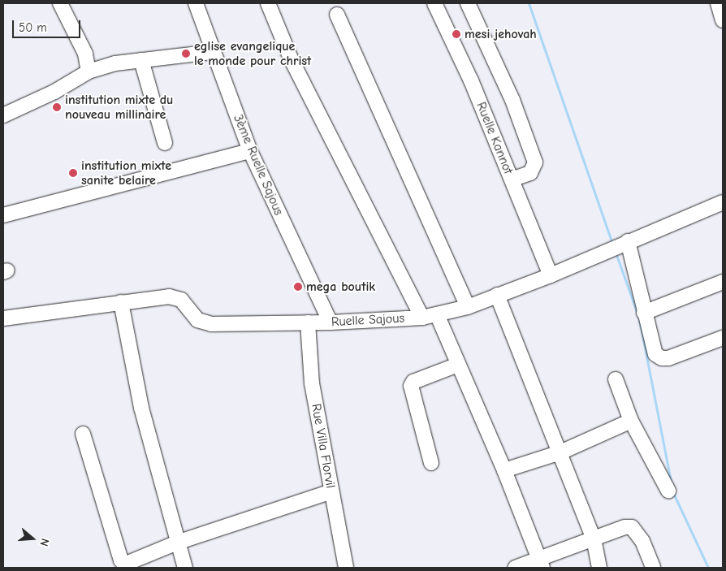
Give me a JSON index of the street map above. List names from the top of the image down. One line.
{"streets":{"street":["Ruelle Kannot","3ème Ruelle Sajous","Ruelle Sajous","Rue Villa Florvil"]},"crossings":[["Ruelle Kannot","Ruelle Sajous"],["3ème Ruelle Sajous","Ruelle Sajous"],["Ruelle Sajous","Rue Villa Florvil"]],"places":["mesi jehovah","eglise evangelique le monde pour christ","institution mixte du nouveau millinaire","institution mixte sanite belaire","mega boutik"],"scale_bar":"50 m","north":"right"}
